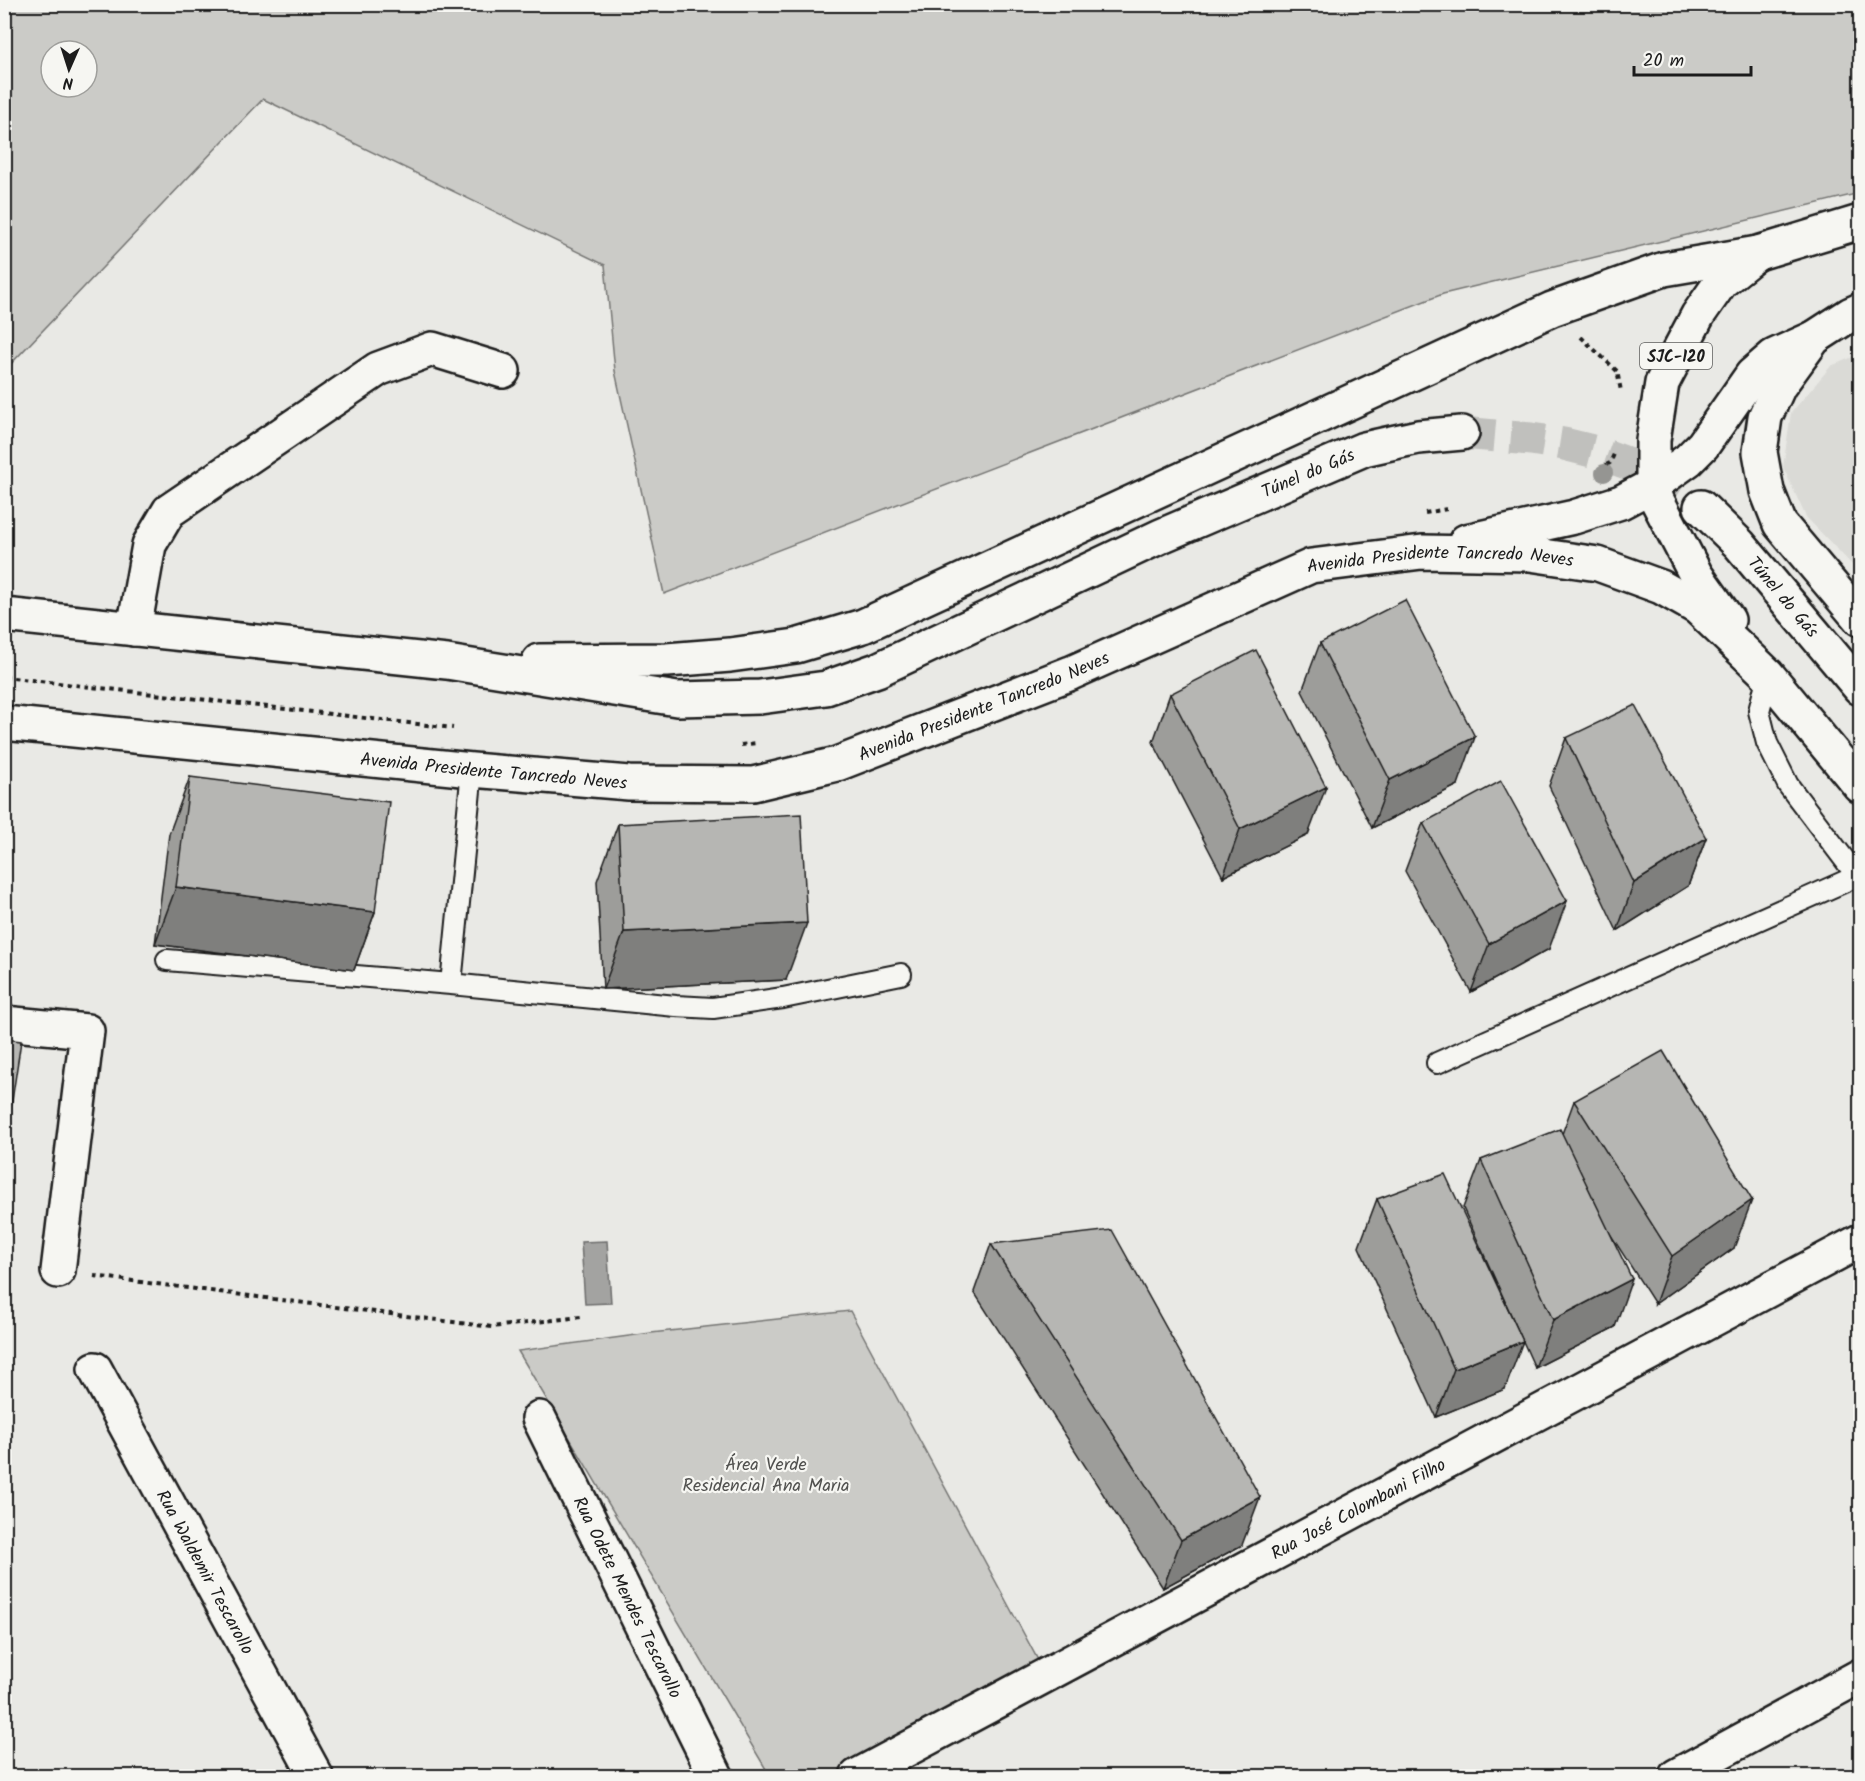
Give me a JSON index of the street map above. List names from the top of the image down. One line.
{"streets":{"main road":["SJC-120","Túnel do Gás","Avenida Presidente Tancredo Neves","Rua José Colombani Filho","Rua Waldemir Tescarollo","Rua Odete Mendes Tescarollo"]},"parks":["Área Verde Residencial Ana Maria"],"scale_bar":"20 m","north":"bottom"}
